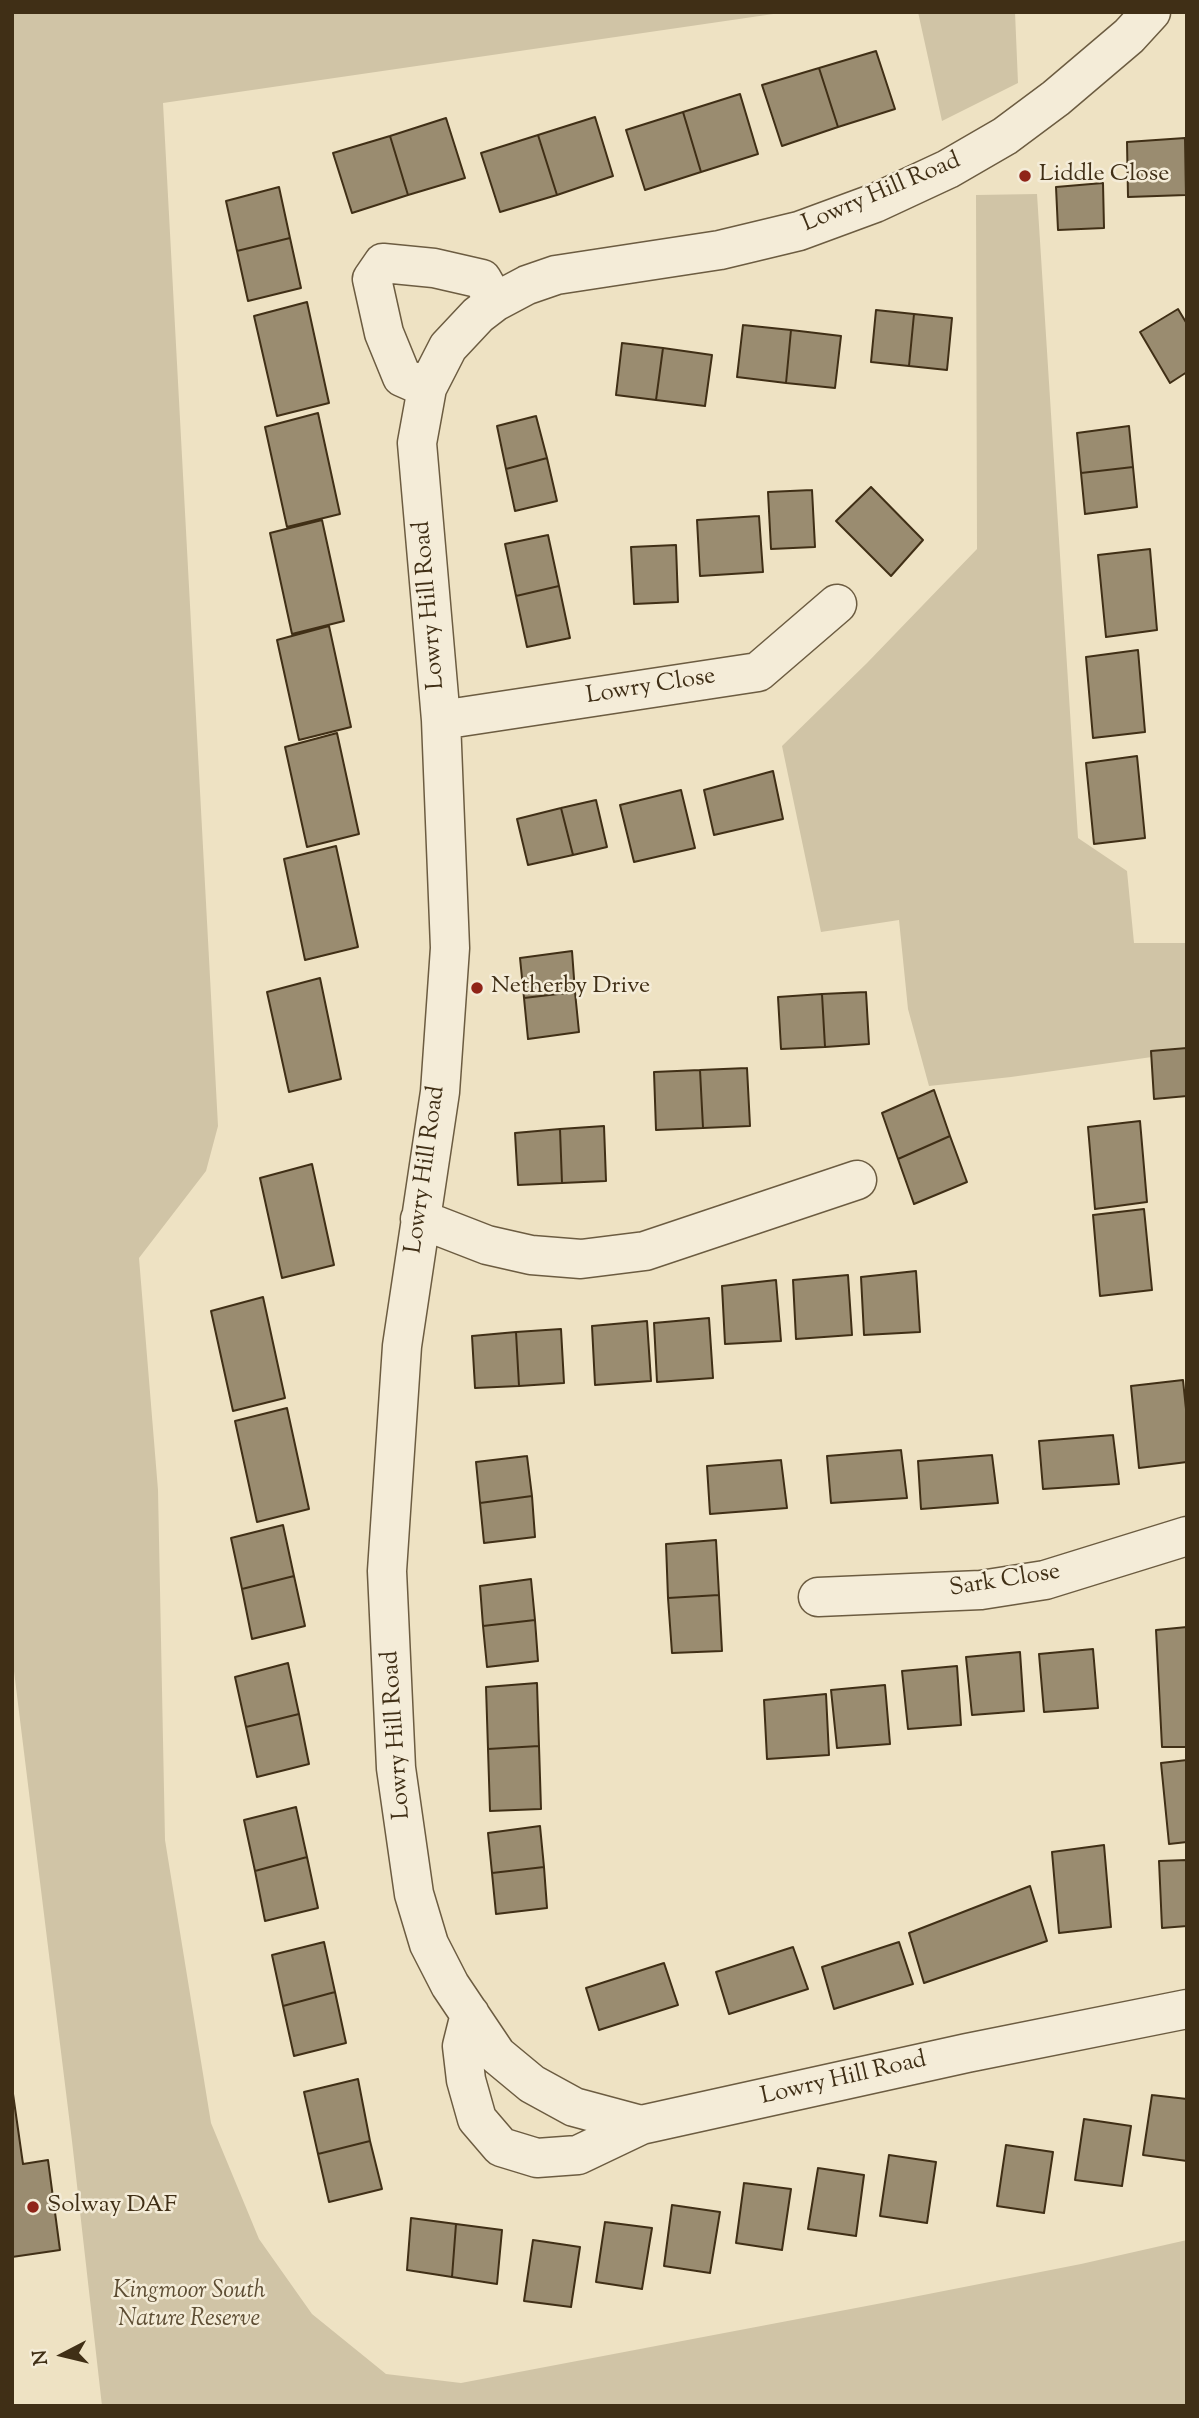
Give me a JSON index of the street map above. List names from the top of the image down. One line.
{"streets":{"street":["Lowry Hill Road","Lowry Close","Sark Close"]},"crossings":[["Lowry Hill Road","Lowry Close"]],"parks":["Kingmoor South Nature Reserve"],"places":["Liddle Close","Netherby Drive","Solway DAF"],"north":"left"}
